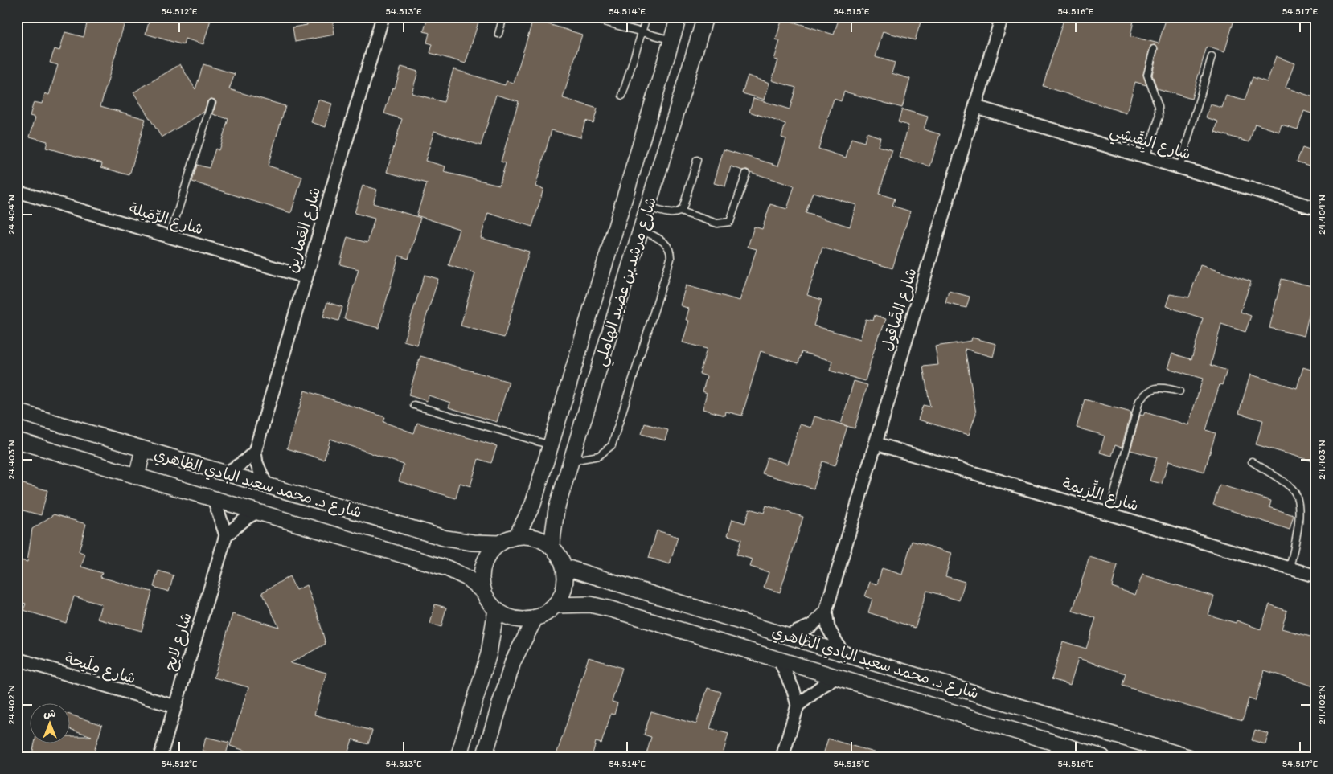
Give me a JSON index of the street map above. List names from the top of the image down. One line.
{"streets":{"street":["شارع البِقَيشِي","شارع الرِّمَيلة","شارع العَمارين","شارع مرشد بن عضيد الهاملي","شارع الصَّاقول","شارع د. محمد سعيد البادي الظاهري","شارع اللِّزِيمة","شارع لايح","شارع مِلَيحة"]},"crossings":[["شارع البِقَيشِي","شارع الصَّاقول"],["شارع الرِّمَيلة","شارع العَمارين"],["شارع مرشد بن عضيد الهاملي","شارع د. محمد سعيد البادي الظاهري"],["شارع الصَّاقول","شارع د. محمد سعيد البادي الظاهري"],["شارع الصَّاقول","شارع اللِّزِيمة"],["شارع لايح","شارع مِلَيحة"]],"north":"top","coordinates":["54.512°E","54.513°E","54.514°E","54.515°E","54.516°E","54.517°E","24.404°N","24.403°N","24.402°N"]}
